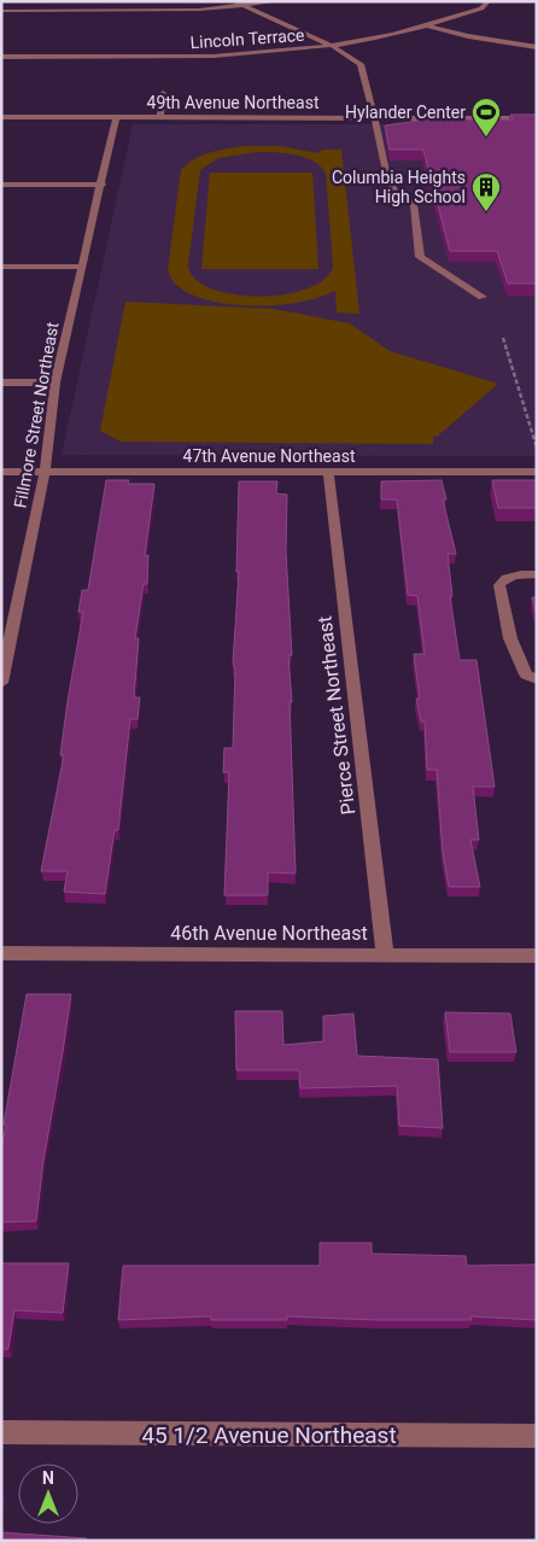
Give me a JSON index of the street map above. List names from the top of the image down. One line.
{"streets":{"street":["Lincoln Terrace","49th Avenue Northeast","Fillmore Street Northeast","47th Avenue Northeast","Pierce Street Northeast","46th Avenue Northeast","45 1/2 Avenue Northeast"]},"crossings":[["49th Avenue Northeast","Fillmore Street Northeast"],["Fillmore Street Northeast","47th Avenue Northeast"],["47th Avenue Northeast","Pierce Street Northeast"],["Pierce Street Northeast","46th Avenue Northeast"]],"places":{"sports":["Hylander Center"],"building":["Columbia Heights High School"]},"north":"top"}
